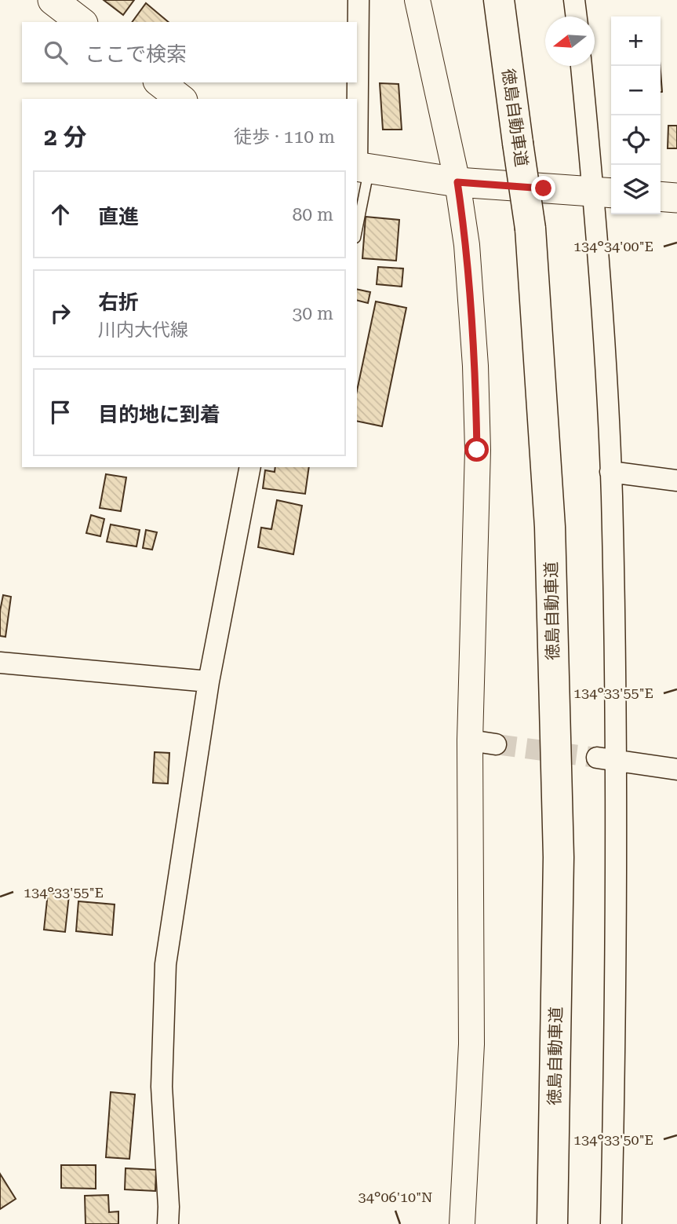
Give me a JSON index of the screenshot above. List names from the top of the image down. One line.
{"streets":{"highway":["徳島自動車道"]},"north":"left","page":{"map_buttons":["+","−"],"search":"ここで検索","heading":["2 分","徒歩 · 110 m"],"list":[["直進","80 m"],["右折","川内大代線","30 m"],"目的地に到着"]},"coordinates":["134°34'00\"E","134°33'55\"E","134°33'50\"E","34°06'10\"N"]}
